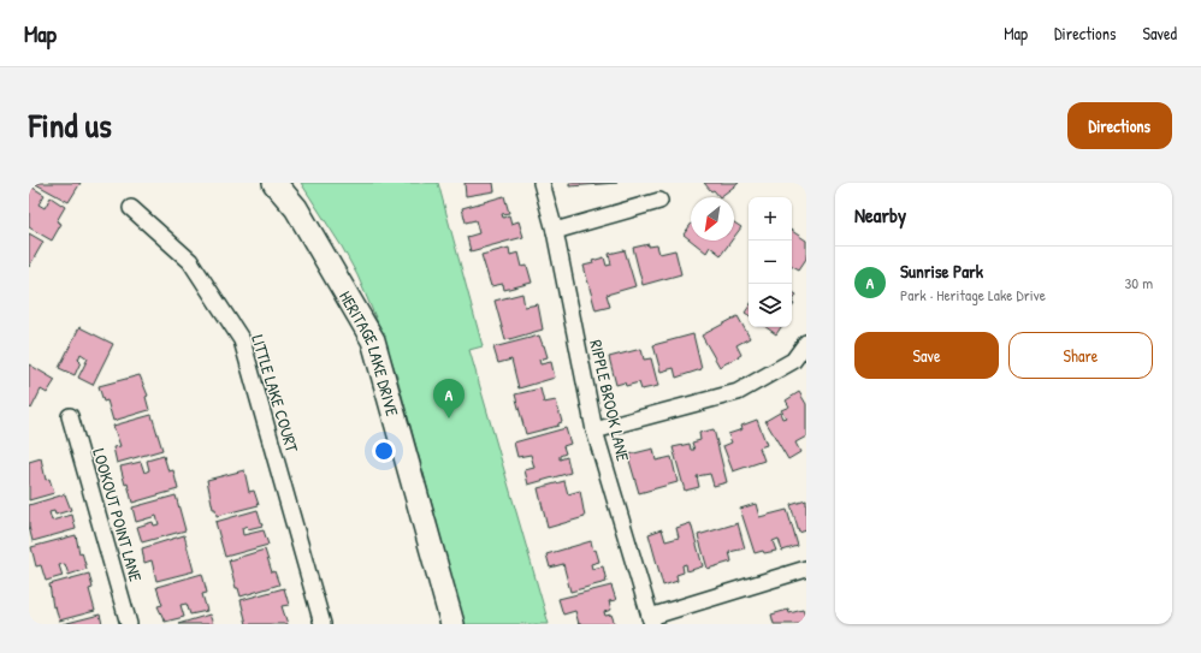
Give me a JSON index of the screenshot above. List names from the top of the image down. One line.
{"streets":{"street":["HERITAGE LAKE DRIVE","LITTLE LAKE COURT","RIPPLE BROOK LANE","LOOKOUT POINT LANE"]},"north":"bottom left","page":{"header":"Map","nav":["Map","Directions","Saved"],"title":"Find us","buttons":["Directions",["Save","Share"]],"heading":"Nearby","map_buttons":["+","−"],"list":[{"mark":"A","name":"Sunrise Park","note":"Park · Heritage Lake Drive","value":"30 m"}],"pins":"A"}}
